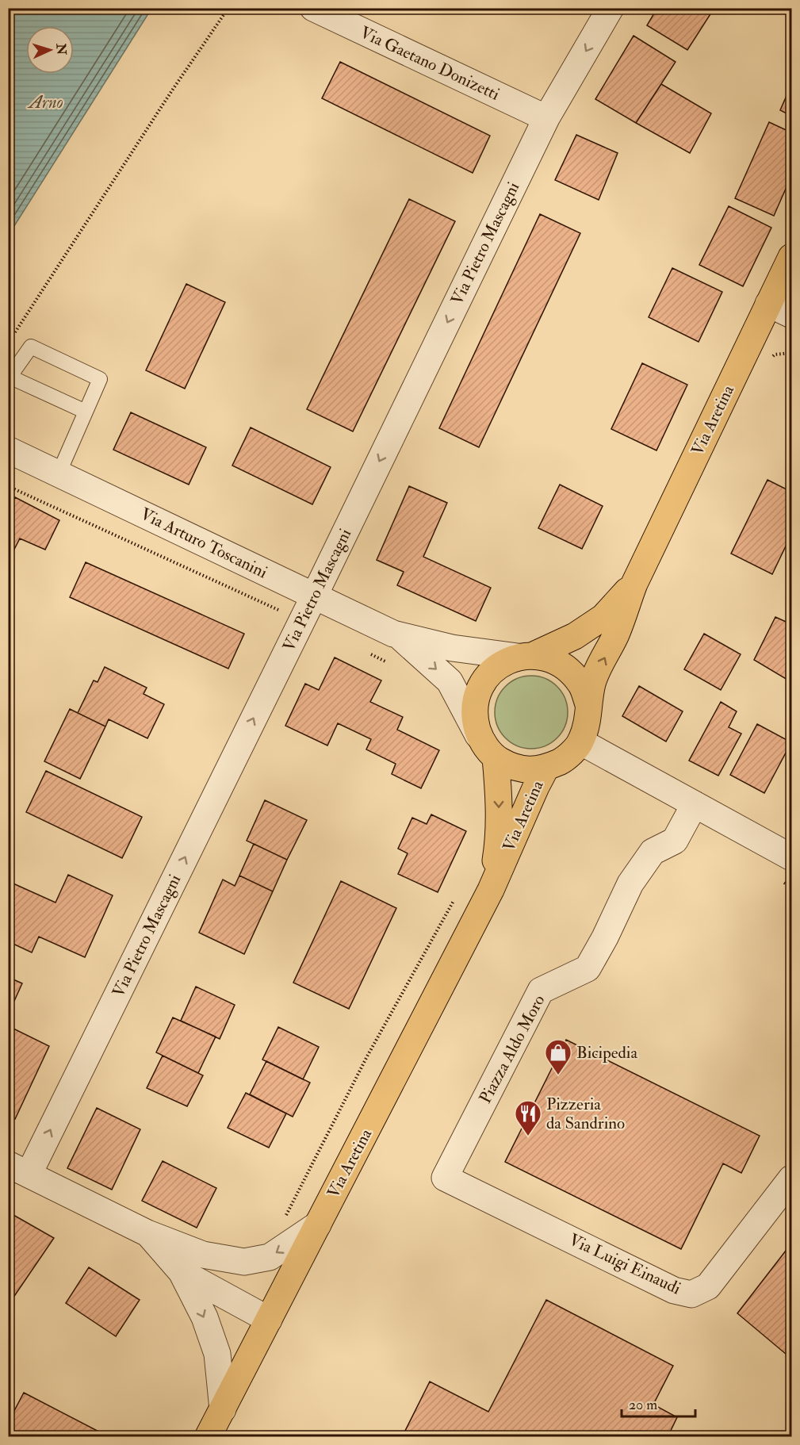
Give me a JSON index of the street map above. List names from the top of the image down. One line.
{"streets":{"main road":["Via Aretina"],"street":["Via Gaetano Donizetti","Via Pietro Mascagni","Via Arturo Toscanini","Piazza Aldo Moro","Via Luigi Einaudi"]},"crossings":[["Via Gaetano Donizetti","Via Pietro Mascagni"],["Via Pietro Mascagni","Via Arturo Toscanini"],["Via Aretina","Via Arturo Toscanini"],["Piazza Aldo Moro","Via Luigi Einaudi"]],"water":["Arno"],"places":{"shop":["Bicipedia"],"restaurant":["Pizzeria da Sandrino"]},"scale_bar":"20 m","north":"right"}
